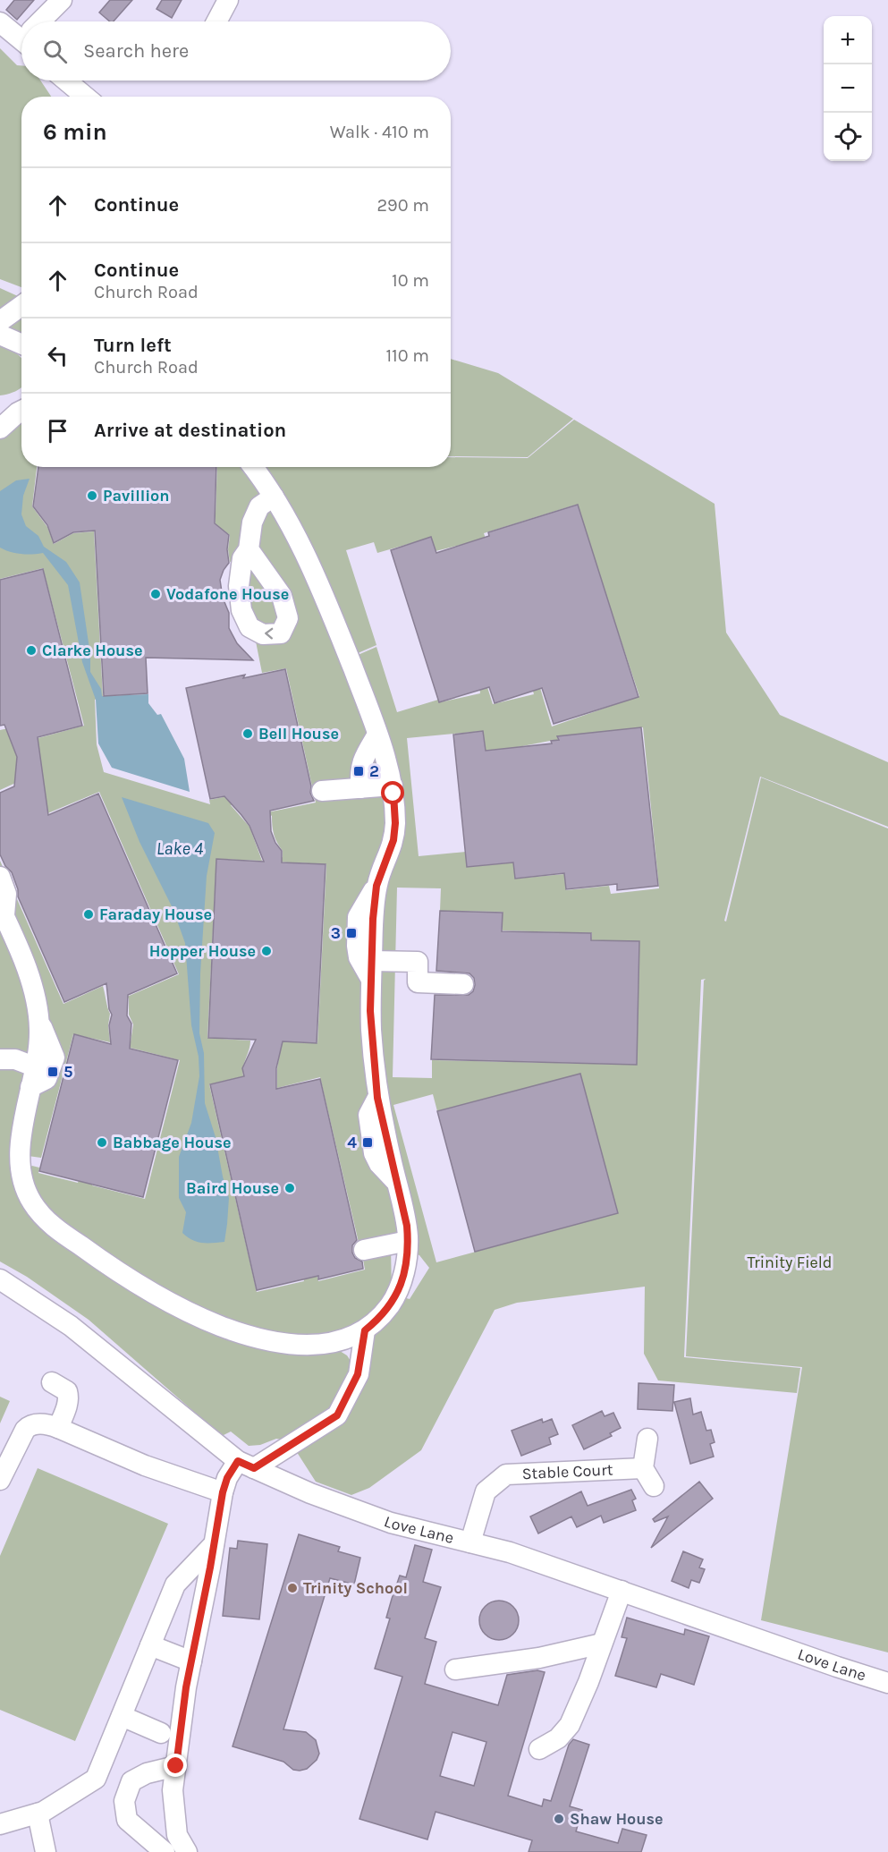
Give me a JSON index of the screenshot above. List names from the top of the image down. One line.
{"streets":{"street":["Stable Court","Love Lane"]},"crossings":[["Stable Court","Love Lane"]],"water":["Lake 4"],"parks":["Trinity Field"],"places":{"other":["Pavillion","Vodafone House","Clarke House","Bell House","Faraday House","Hopper House","Babbage House","Baird House","Trinity School","Shaw House"],"transit":["2","3","5","4"]},"page":{"map_buttons":["+","−"],"search":"Search here","heading":["6 min","Walk · 410 m"],"list":[["Continue","290 m"],["Continue","Church Road","10 m"],["Turn left","Church Road","110 m"],"Arrive at destination"]}}
